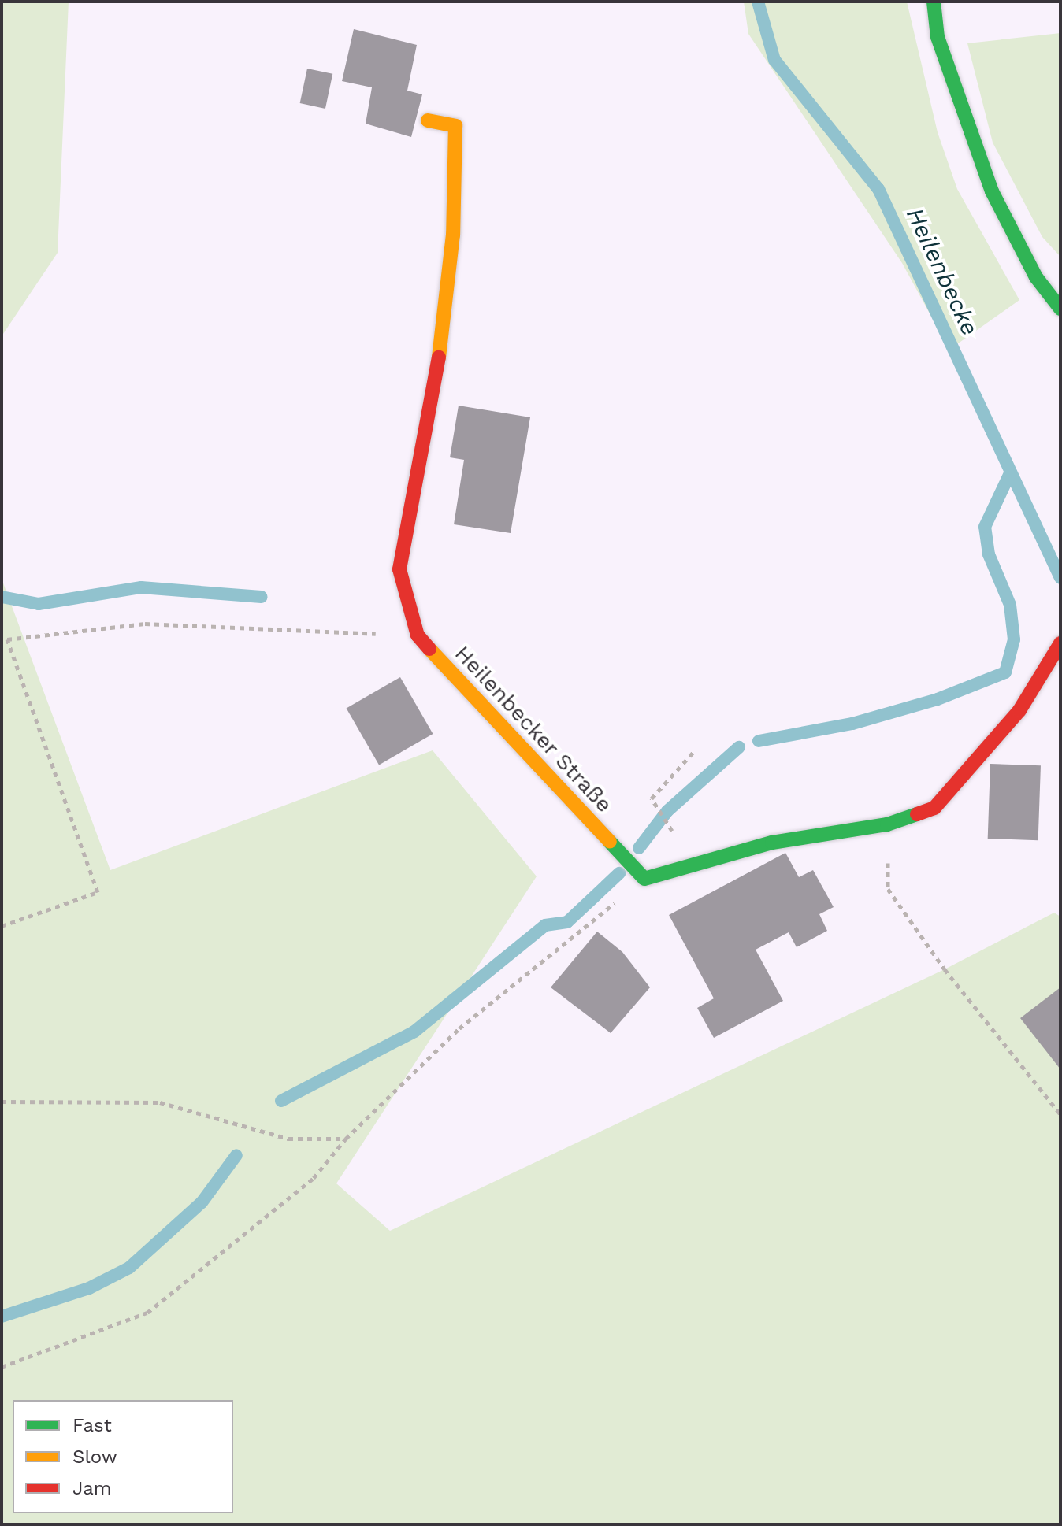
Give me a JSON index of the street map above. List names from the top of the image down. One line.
{"streets":{"street":["Heilenbecker Straße"]},"water":["Heilenbecke"],"legend":["Fast","Slow","Jam"]}
